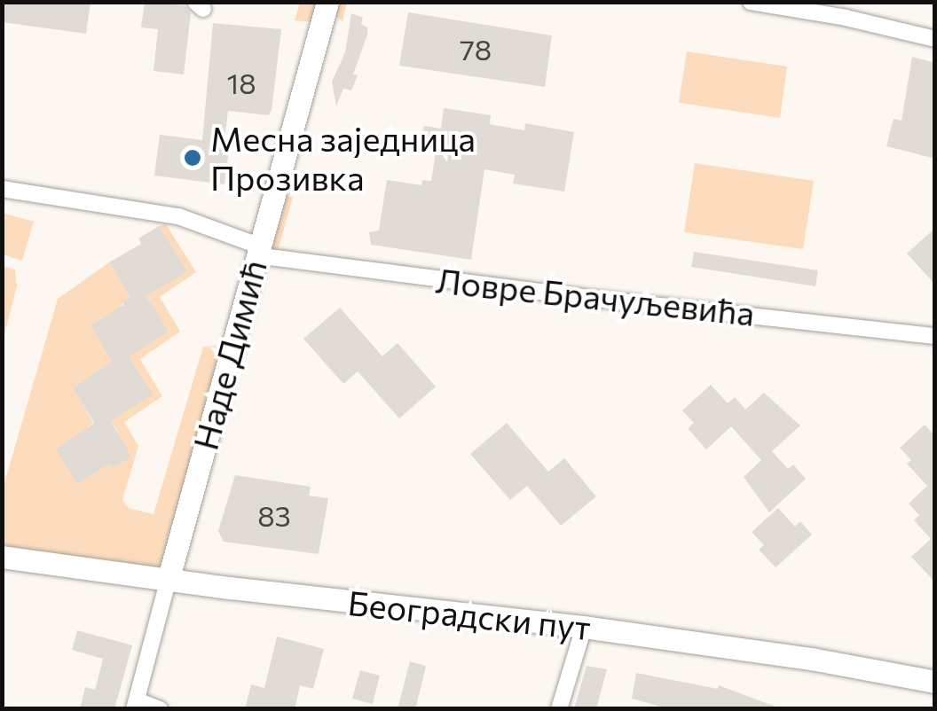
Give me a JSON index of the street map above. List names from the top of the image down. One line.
{"streets":{"main road":["Наде Димић","Београдски пут"],"street":["Ловре Брачуљевића"]},"crossings":[["Ловре Брачуљевића","Наде Димић"],["Наде Димић","Београдски пут"]],"places":["Месна заједница Прозивка"],"house_numbers":["78","18","83"]}
